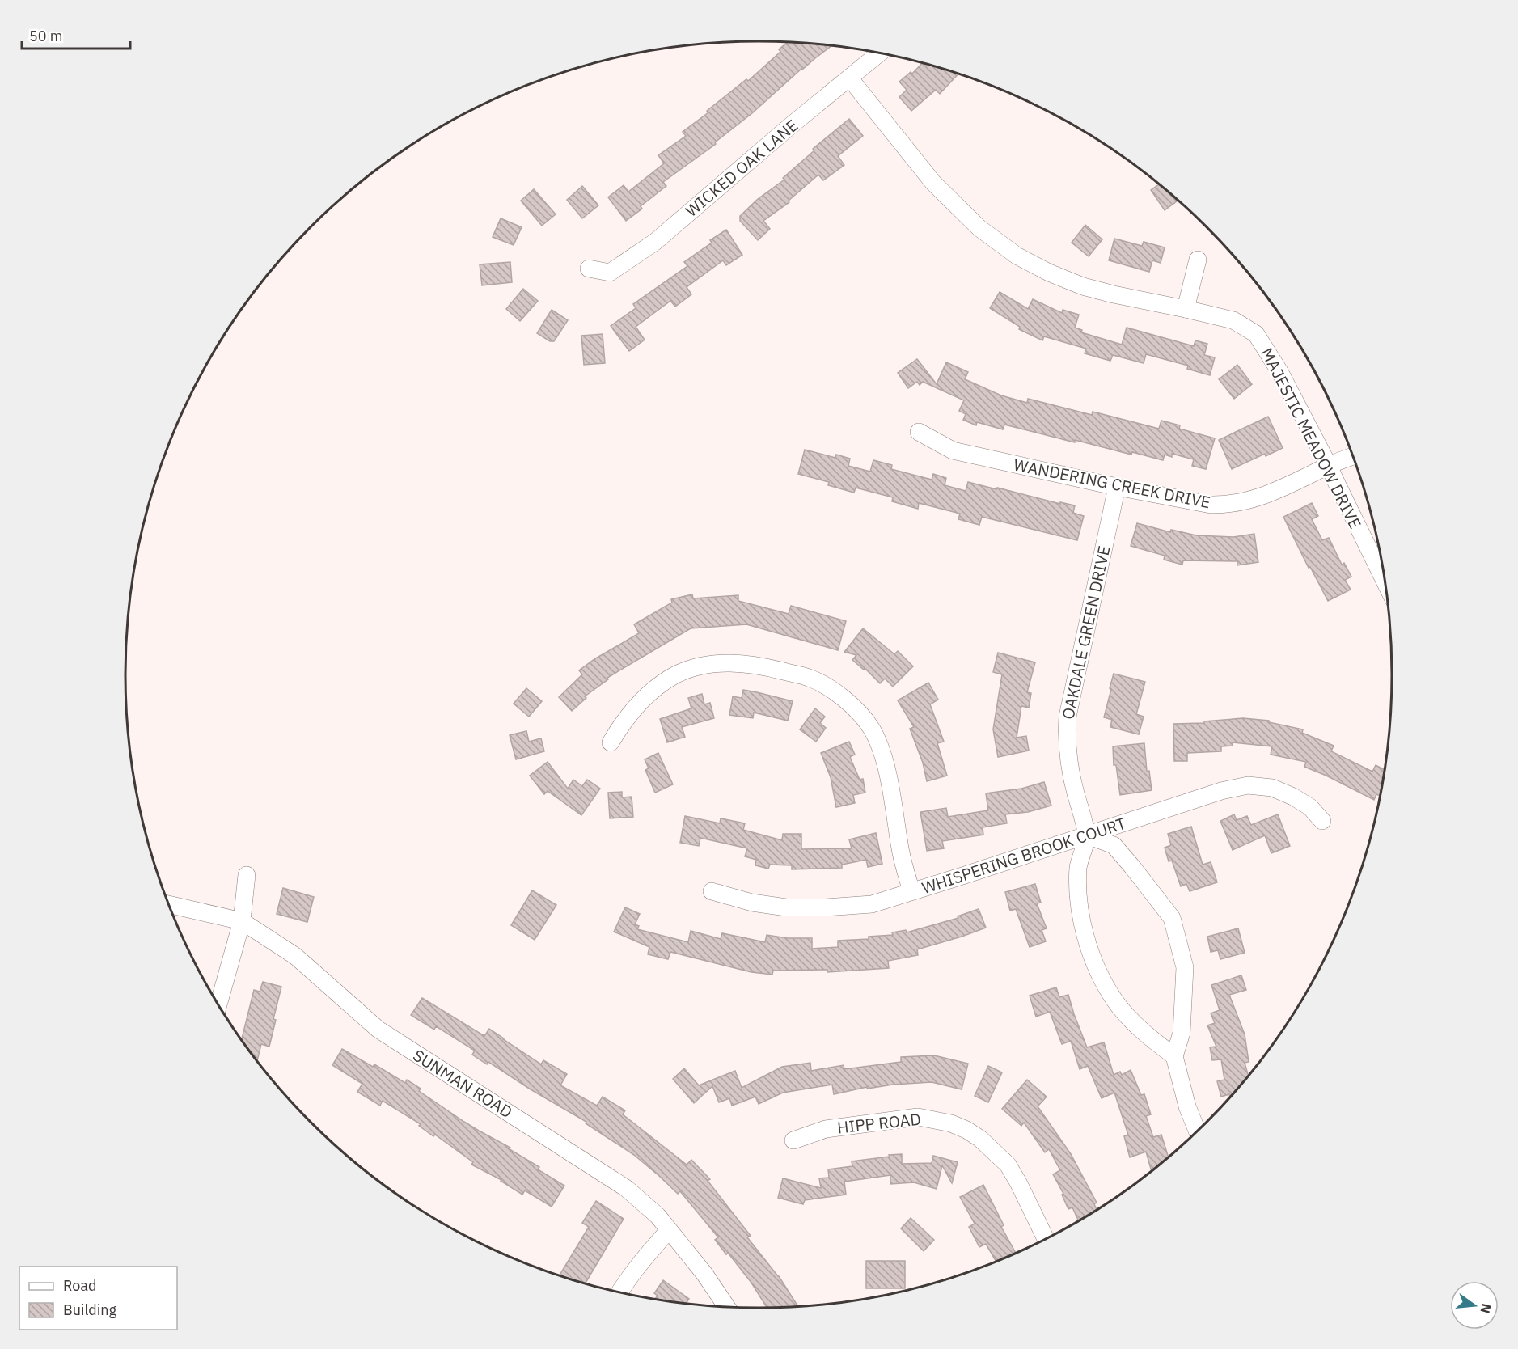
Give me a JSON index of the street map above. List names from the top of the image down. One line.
{"streets":{"street":["WICKED OAK LANE","MAJESTIC MEADOW DRIVE","WANDERING CREEK DRIVE","OAKDALE GREEN DRIVE","WHISPERING BROOK COURT","SUNMAN ROAD","HIPP ROAD"]},"crossings":[["WICKED OAK LANE","MAJESTIC MEADOW DRIVE"],["MAJESTIC MEADOW DRIVE","WANDERING CREEK DRIVE"],["WANDERING CREEK DRIVE","OAKDALE GREEN DRIVE"],["OAKDALE GREEN DRIVE","WHISPERING BROOK COURT"]],"legend":["Road","Building"],"scale_bar":"50 m","north":"right"}
